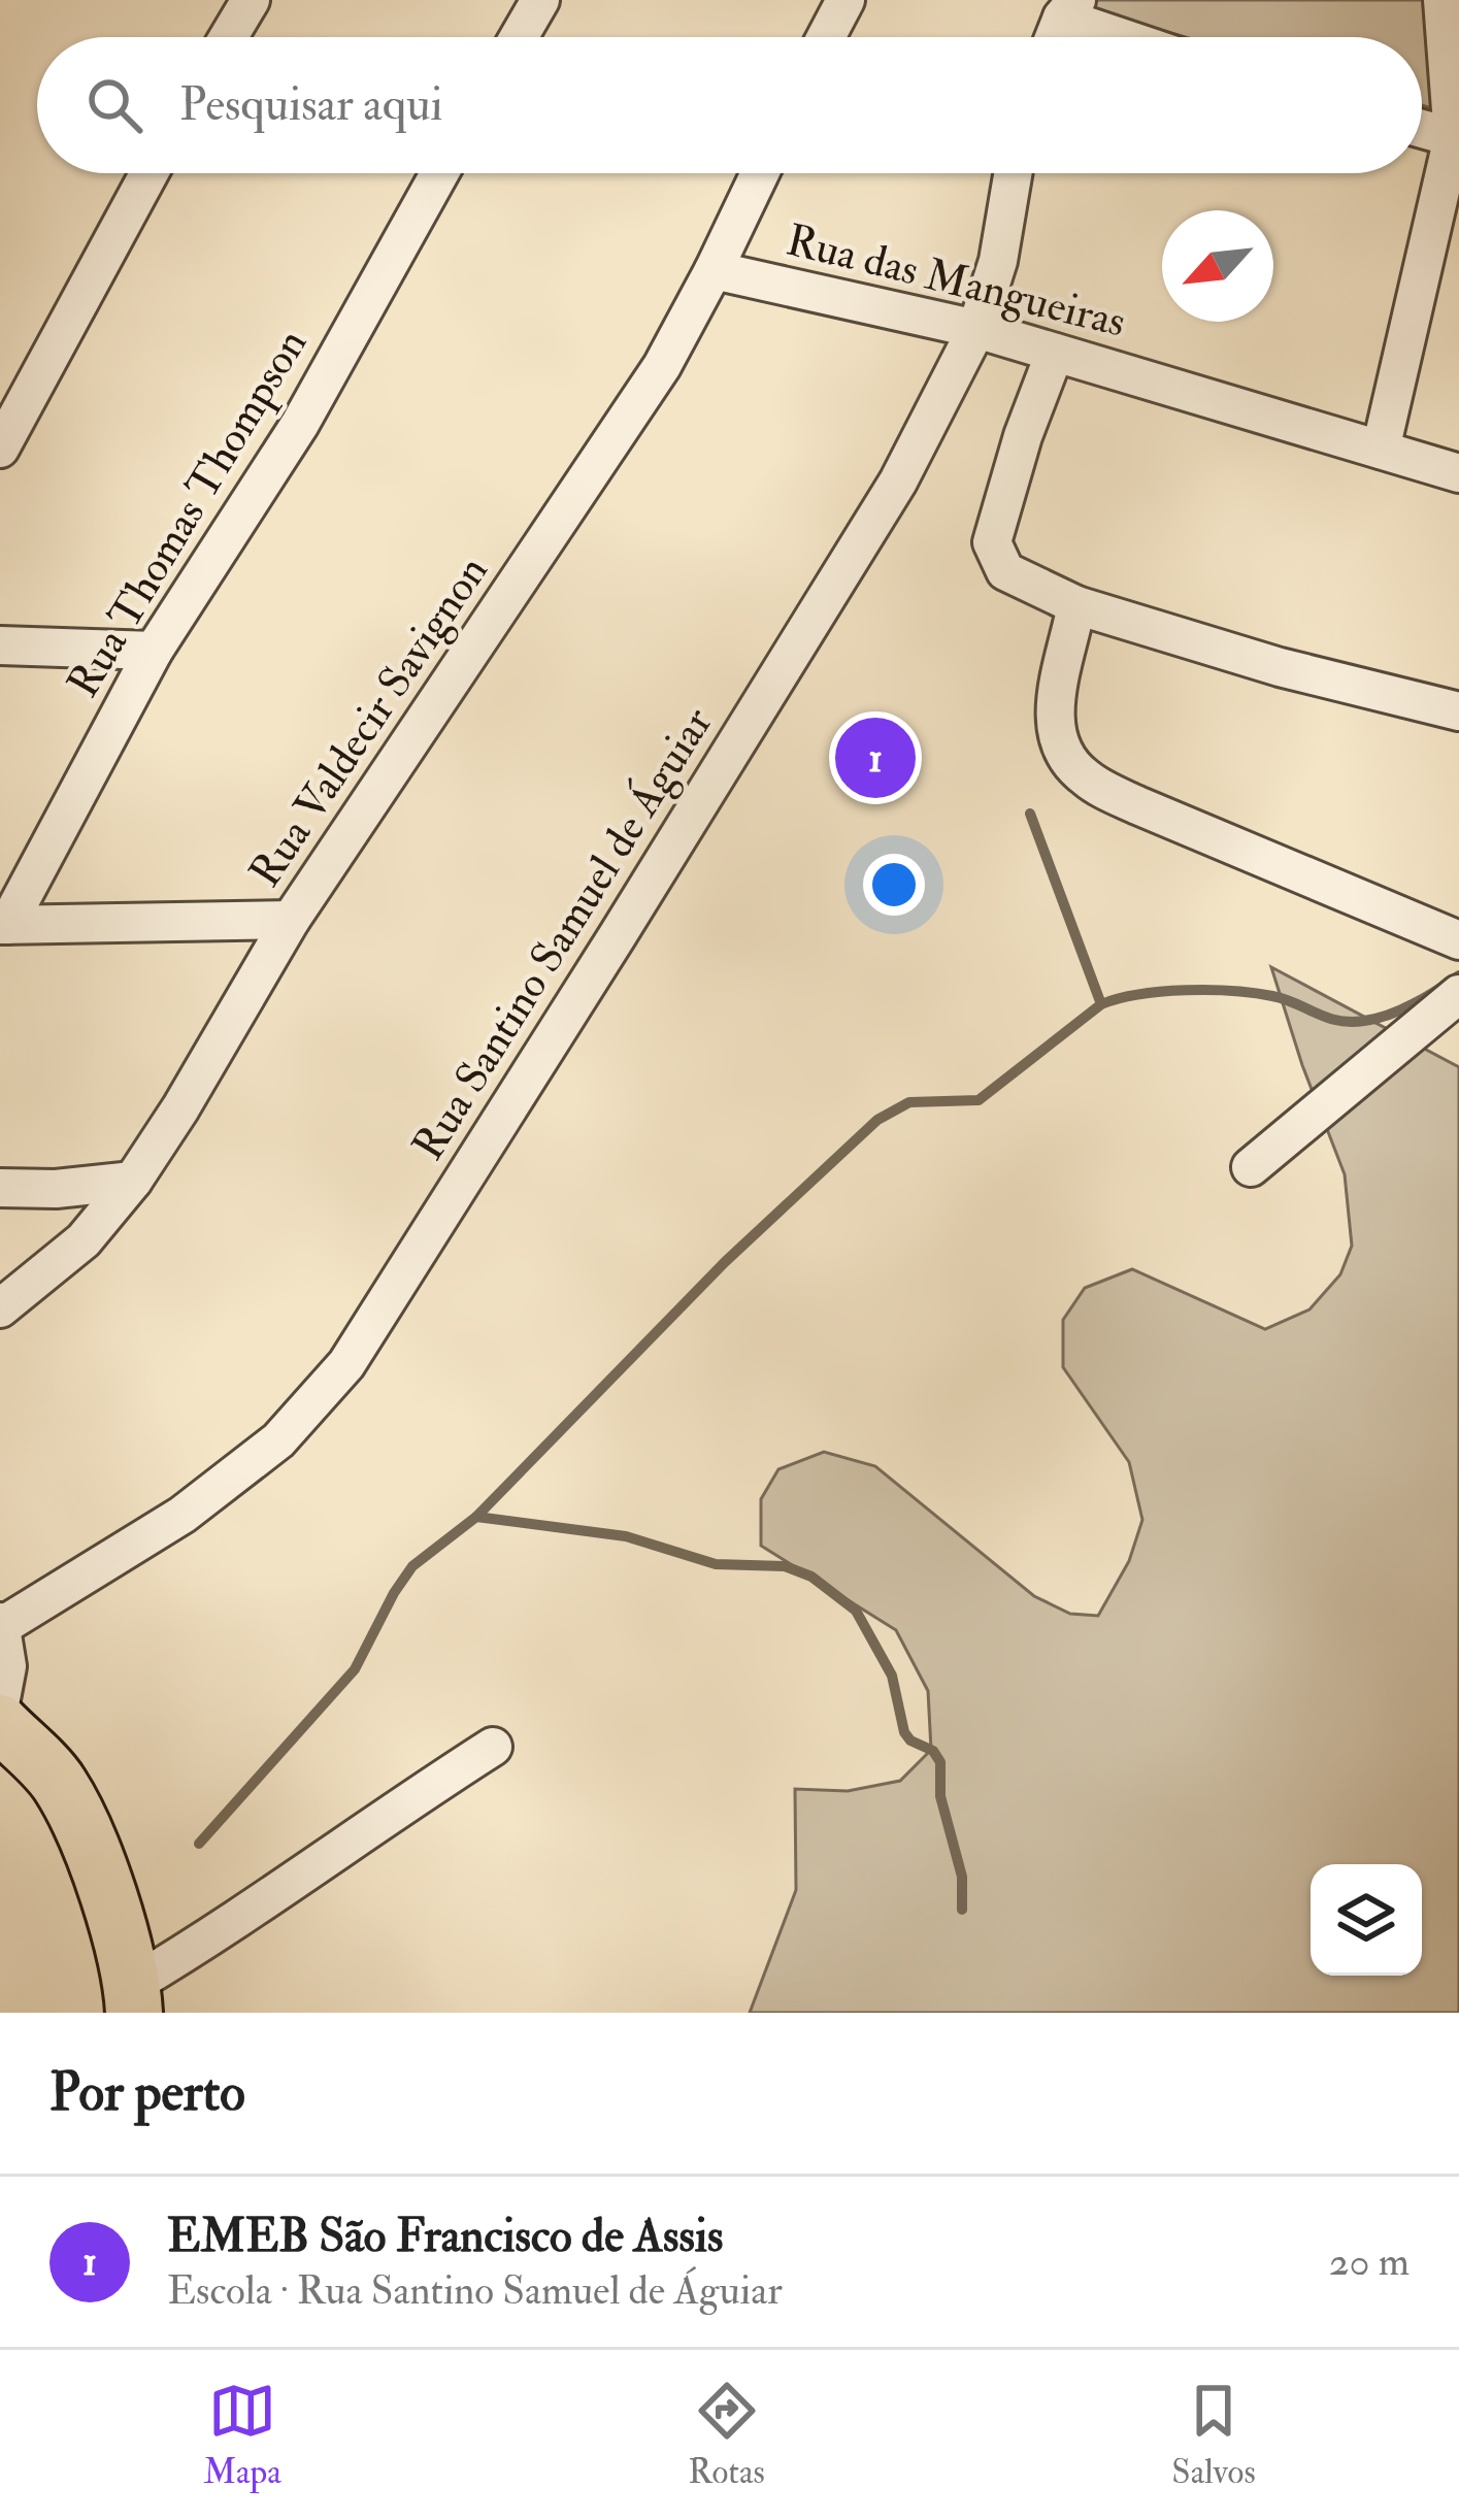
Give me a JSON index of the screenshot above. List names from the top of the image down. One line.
{"streets":{"street":["Rua das Mangueiras","Rua Thomas Thompson","Rua Valdecir Savignon","Rua Santino Samuel de Águiar"]},"crossings":[["Rua das Mangueiras","Rua Valdecir Savignon"],["Rua das Mangueiras","Rua Santino Samuel de Águiar"]],"north":"bottom left","page":{"search":"Pesquisar aqui","pins":"1","heading":"Por perto","list":[{"mark":"1","name":"EMEB São Francisco de Assis","note":"Escola · Rua Santino Samuel de Águiar","value":"20 m"}],"nav":["Mapa","Rotas","Salvos"]}}
